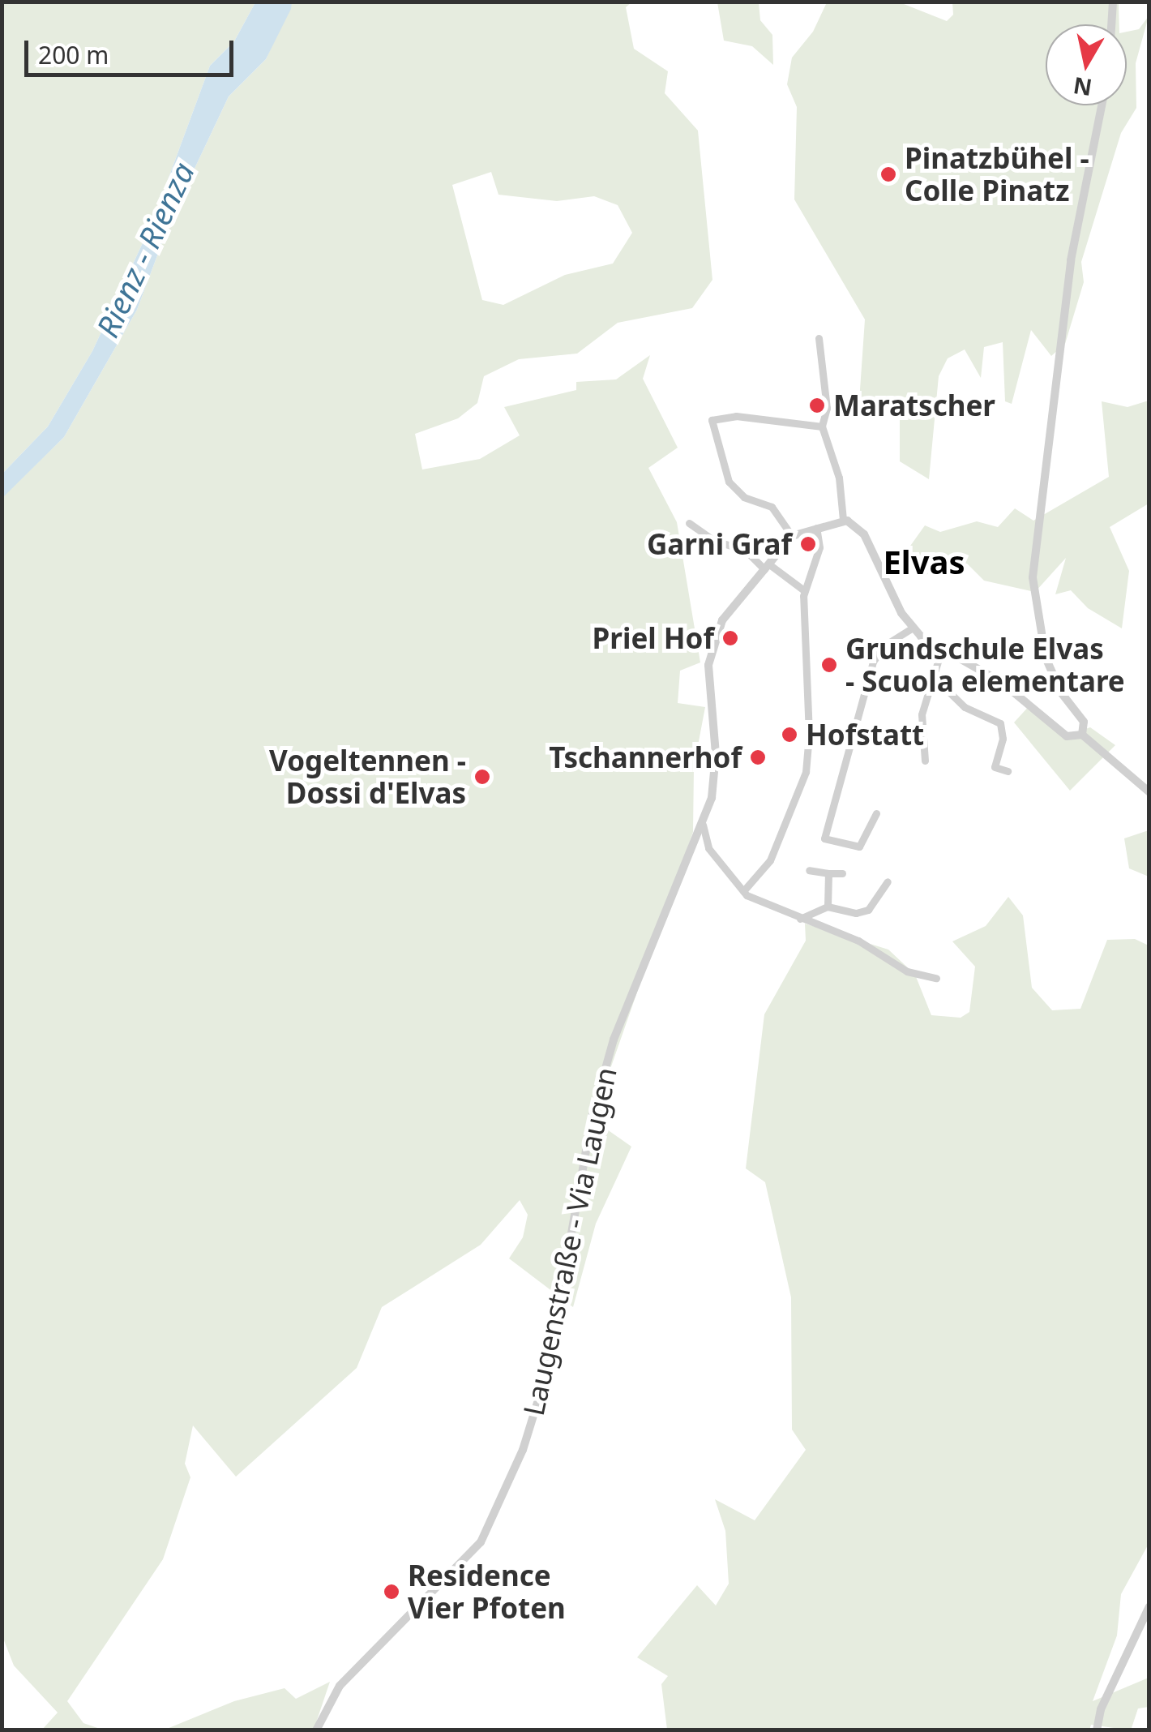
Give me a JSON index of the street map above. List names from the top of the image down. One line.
{"streets":{"street":["Laugenstraße - Via Laugen"]},"districts":["Elvas"],"water":["Rienz - Rienza"],"places":["Pinatzbühel - Colle Pinatz","Maratscher","Garni Graf","Priel Hof","Grundschule Elvas - Scuola elementare","Hofstatt","Tschannerhof","Vogeltennen - Dossi d'Elvas","Residence Vier Pfoten"],"scale_bar":"200 m","north":"bottom"}
